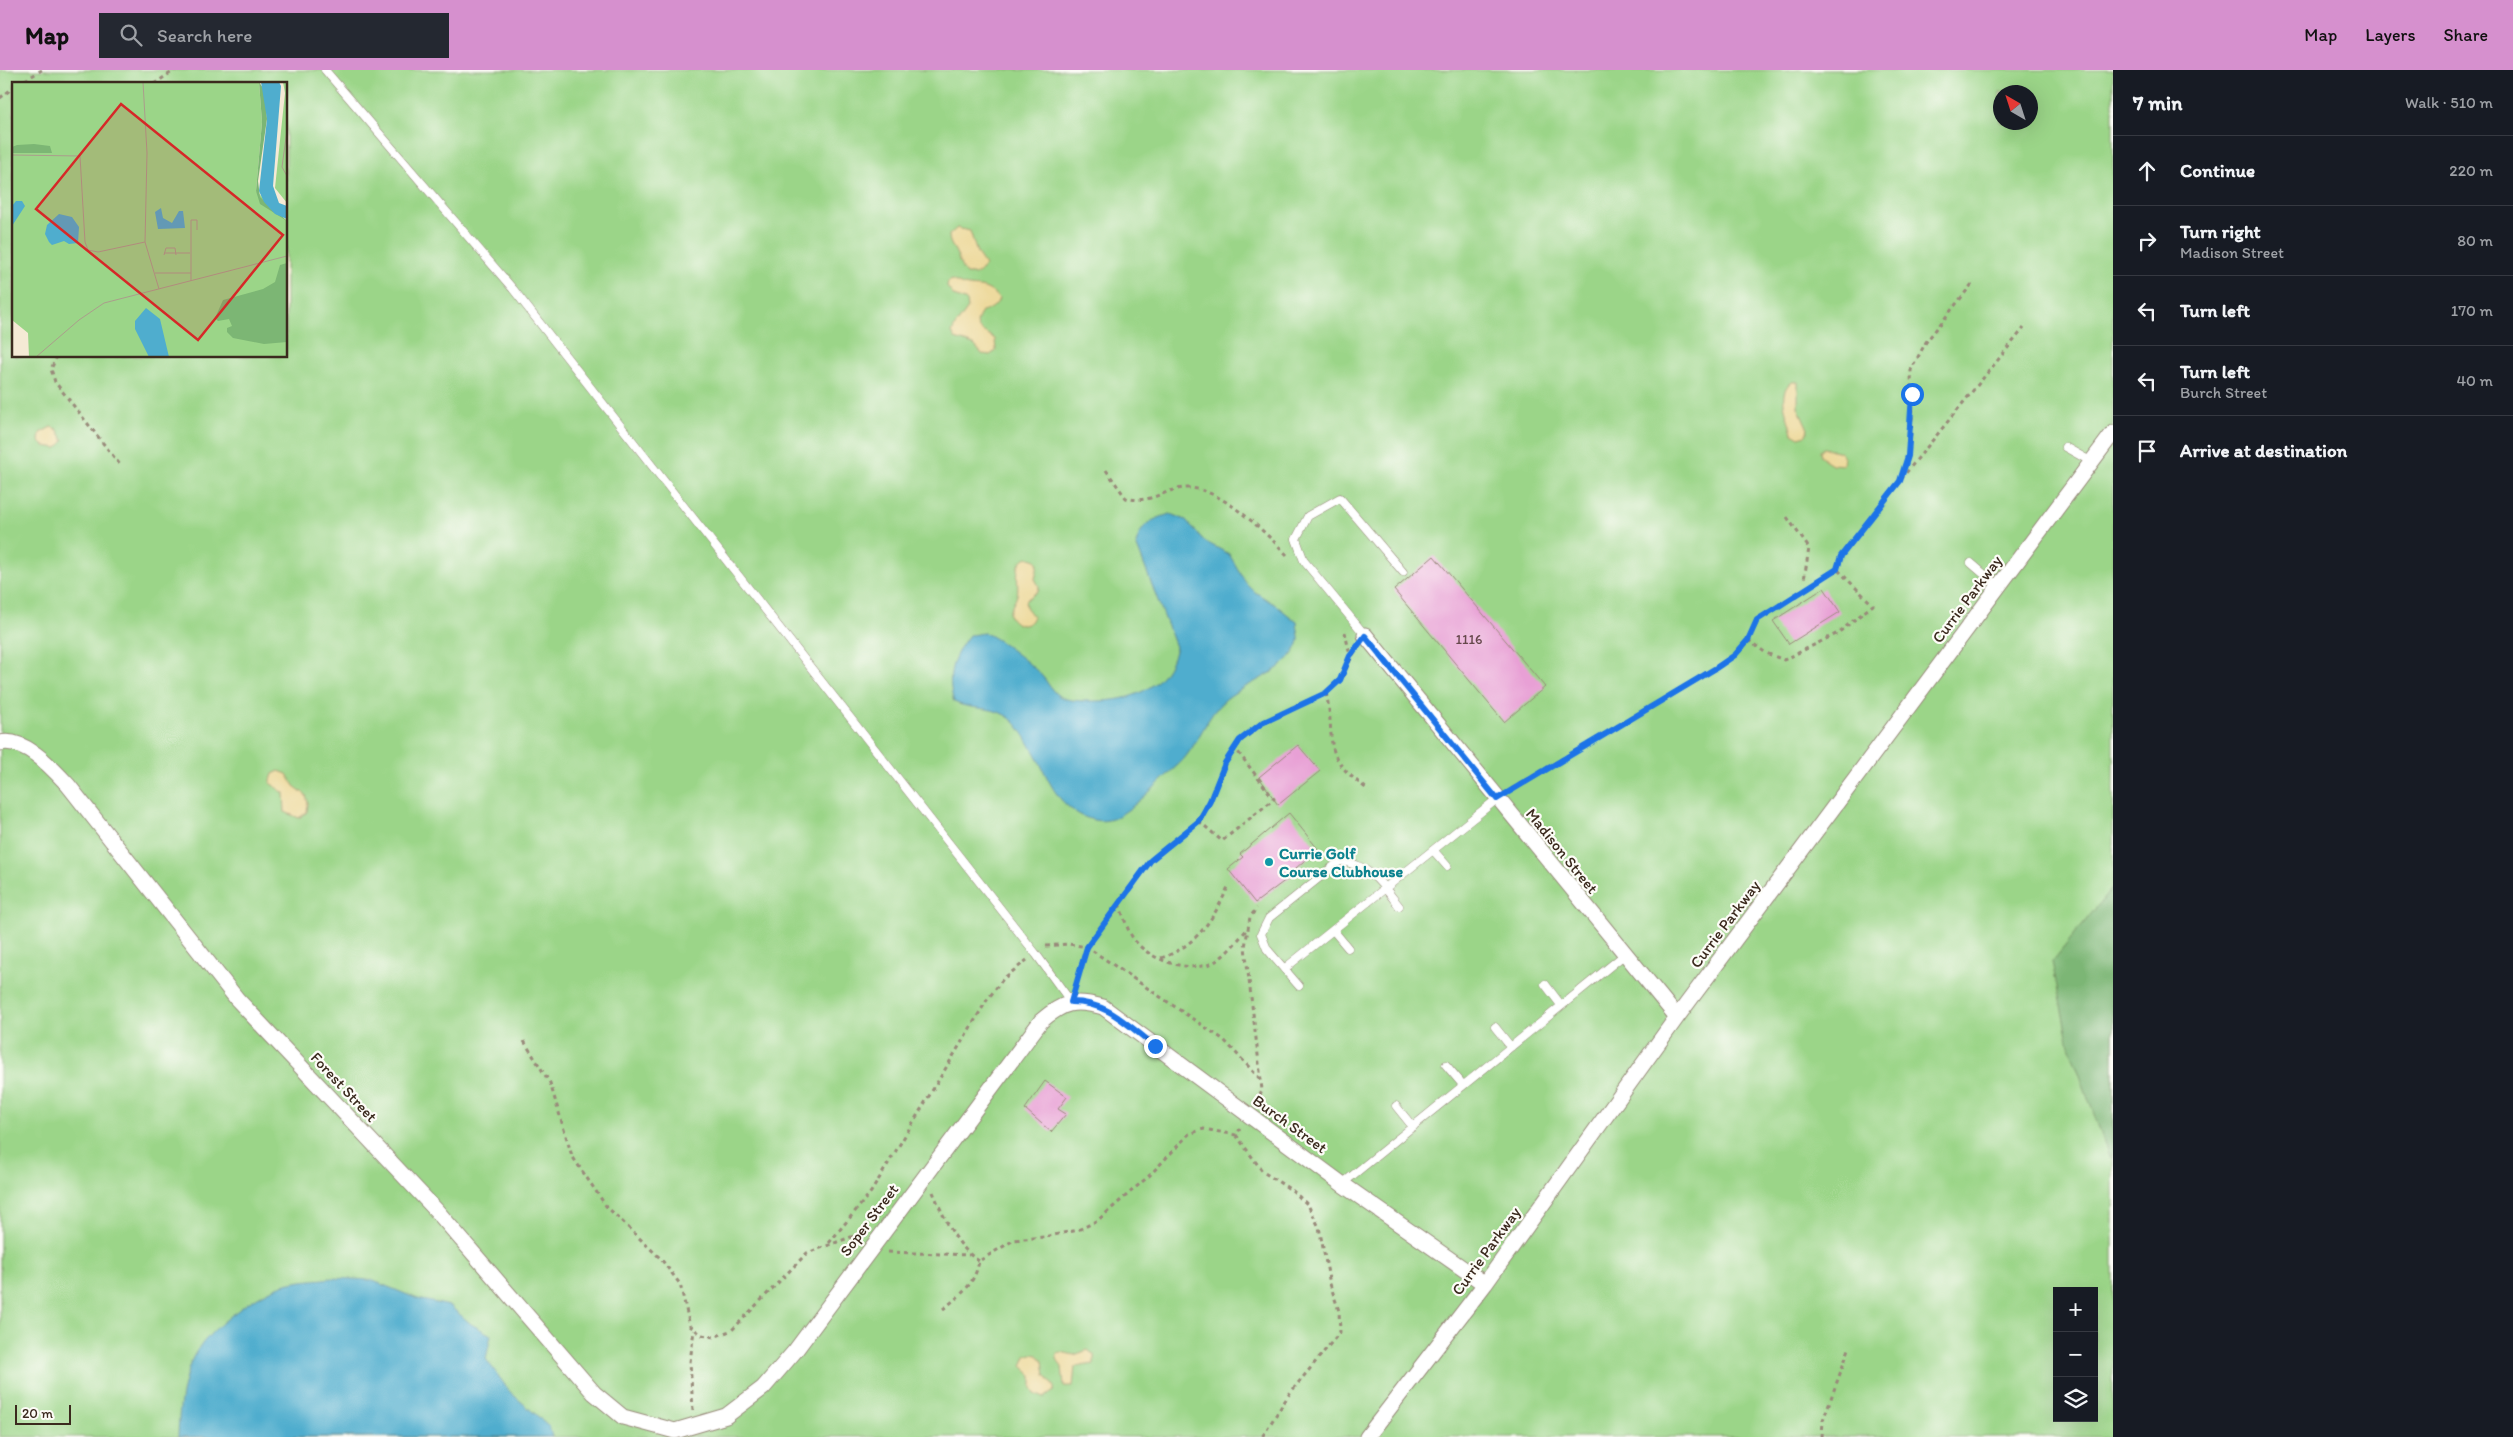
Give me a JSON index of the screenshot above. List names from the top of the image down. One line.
{"streets":{"street":["Currie Parkway","Madison Street","Forest Street","Burch Street","Soper Street"]},"crossings":[["Currie Parkway","Madison Street"],["Currie Parkway","Burch Street"],["Forest Street","Soper Street"],["Burch Street","Soper Street"]],"places":["Currie Golf Course Clubhouse"],"house_numbers":["1116"],"scale_bar":"20 m","north":"top left","page":{"header":"Map","search":"Search here","nav":["Map","Layers","Share"],"heading":["7 min","Walk · 510 m"],"list":[["Continue","220 m"],["Turn right","Madison Street","80 m"],["Turn left","170 m"],["Turn left","Burch Street","40 m"],"Arrive at destination"],"map_buttons":["+","−"],"scale":"20 m"}}
